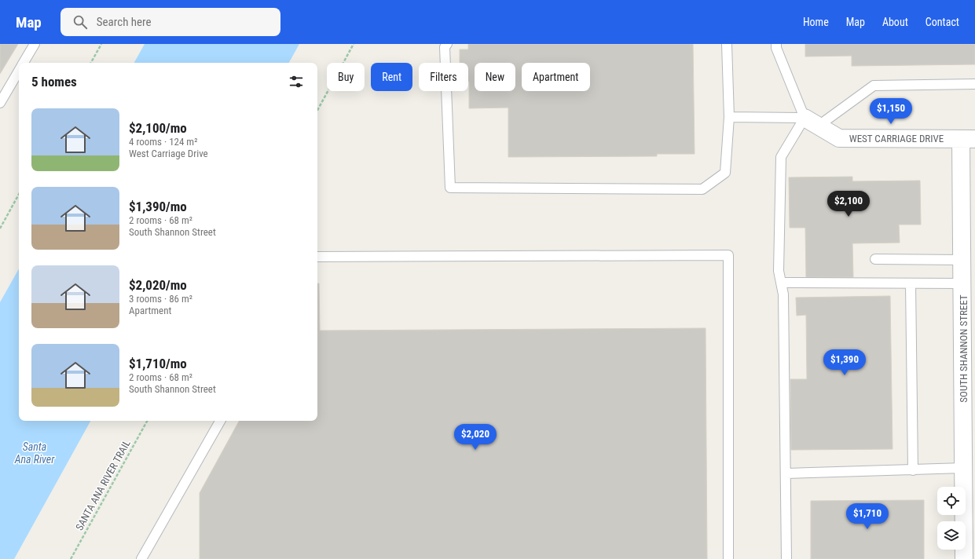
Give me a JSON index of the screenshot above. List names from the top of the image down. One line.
{"streets":{"street":["WEST CARRIAGE DRIVE","SOUTH SHANNON STREET"],"path":["SANTA ANA RIVER TRAIL"]},"crossings":[["WEST CARRIAGE DRIVE","SOUTH SHANNON STREET"]],"water":["Santa Ana River"],"page":{"header":"Map","search":"Search here","nav":["Home","Map","About","Contact"],"chip":["Buy","Rent","Filters","New","Apartment"],"heading":"5 homes","price":["$1,150","$2,100","$1,390","$2,020","$1,710"],"list":[{"name":"$2,100/mo","note":"4 rooms · 124 m² · West Carriage Drive"},{"name":"$1,390/mo","note":"2 rooms · 68 m² · South Shannon Street"},{"name":"$2,020/mo","note":"3 rooms · 86 m² · Apartment"},{"name":"$1,710/mo","note":"2 rooms · 68 m² · South Shannon Street"}]}}
